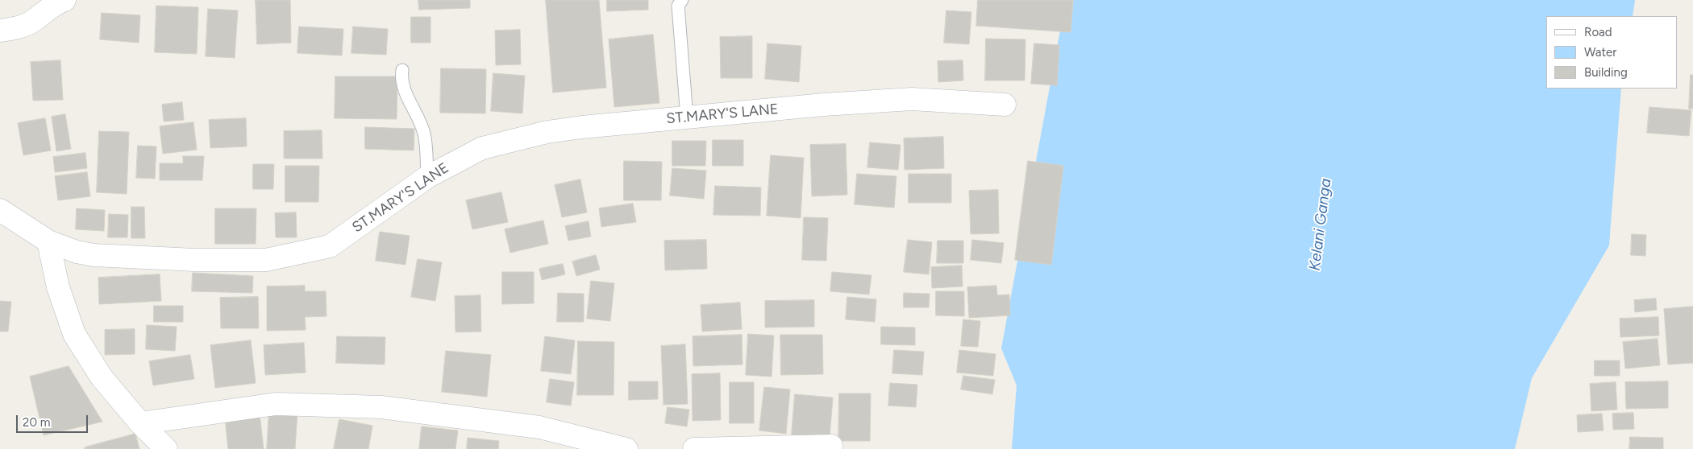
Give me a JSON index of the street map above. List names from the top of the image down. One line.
{"streets":{"street":["ST.MARY'S LANE"]},"water":["Kelani Ganga"],"legend":["Road","Water","Building"],"scale_bar":"20 m"}
